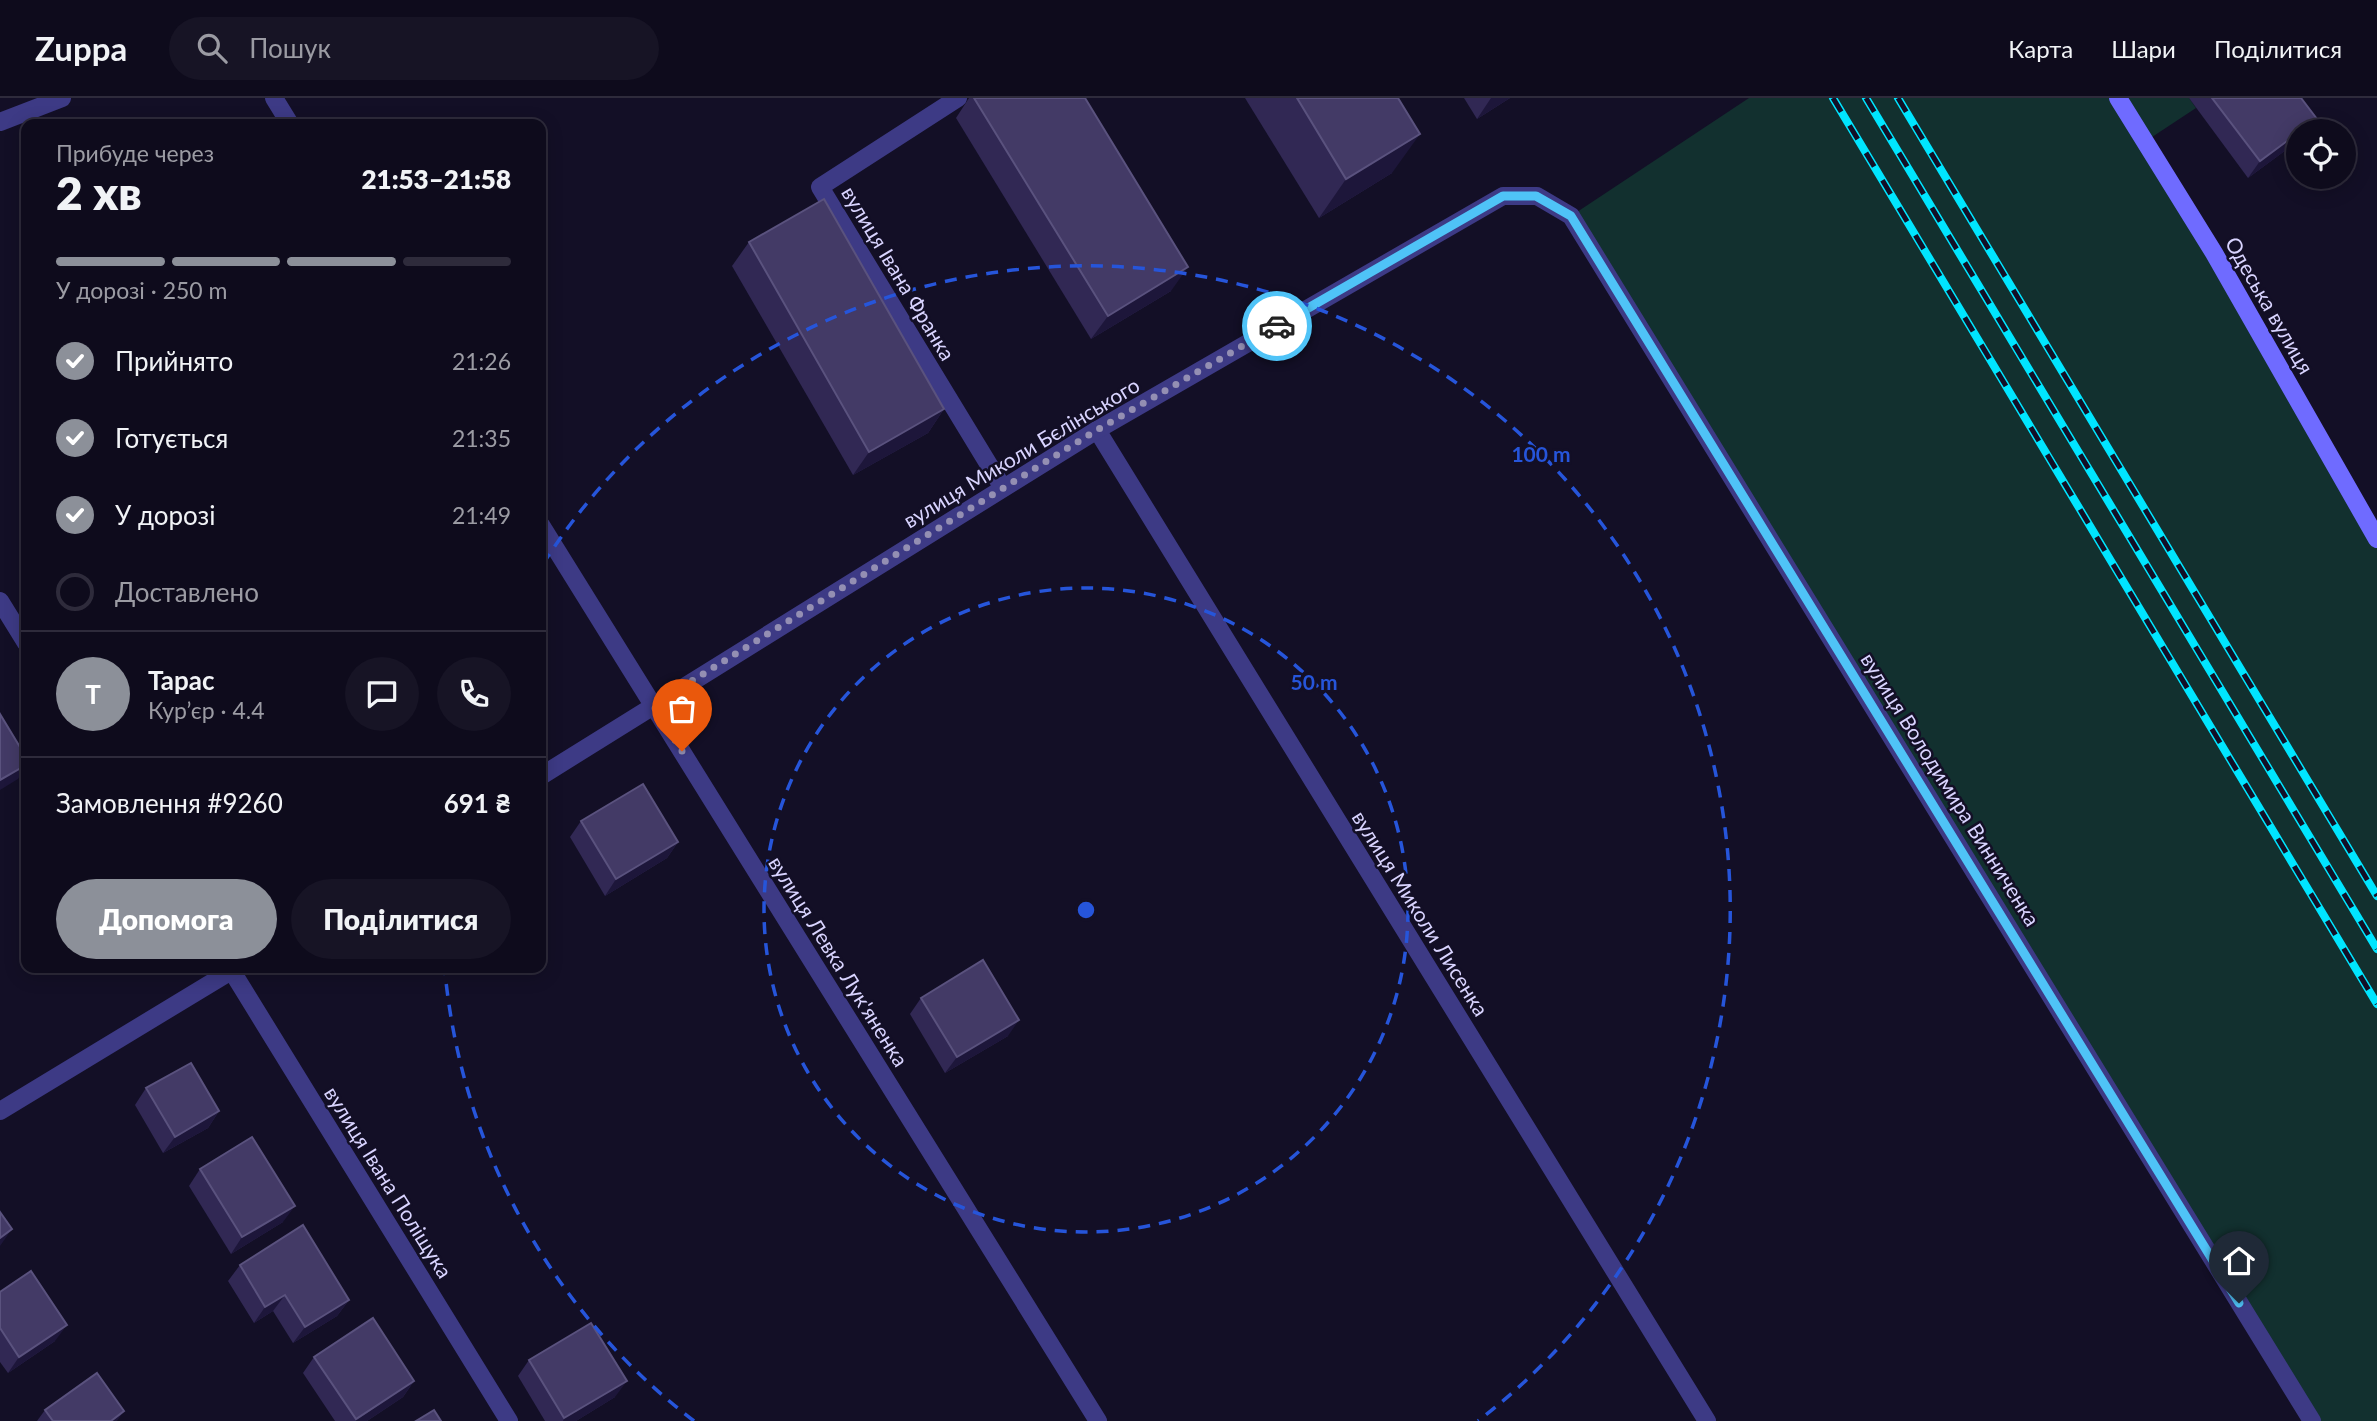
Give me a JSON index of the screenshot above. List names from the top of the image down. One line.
{"streets":{"main road":["Одеська вулиця"],"street":["вулиця Івана Франка","вулиця Миколи Бєлінського","вулиця Володимира Винниченка","вулиця Миколи Лисенка","вулиця Левка Лук'яненка","вулиця Івана Поліщука"]},"crossings":[["вулиця Івана Франка","вулиця Миколи Бєлінського"],["вулиця Миколи Бєлінського","вулиця Володимира Винниченка"],["вулиця Миколи Бєлінського","вулиця Миколи Лисенка"],["вулиця Миколи Бєлінського","вулиця Левка Лук'яненка"]],"page":{"header":"Zuppa","search":"Пошук","nav":["Карта","Шари","Поділитися"],"heading":["2 хв","Прибуде через","21:53–21:58"],"panel":["Тарас","Кур’єр · 4.4","Замовлення #9260","691 ₴"],"bar":"У дорозі · 250 m","list":[["Прийнято","21:26"],["Готується","21:35"],["У дорозі","21:49"],"Доставлено"],"round":"Т","buttons":["Допомога","Поділитися"]},"rings":["100 m","50 m"]}
